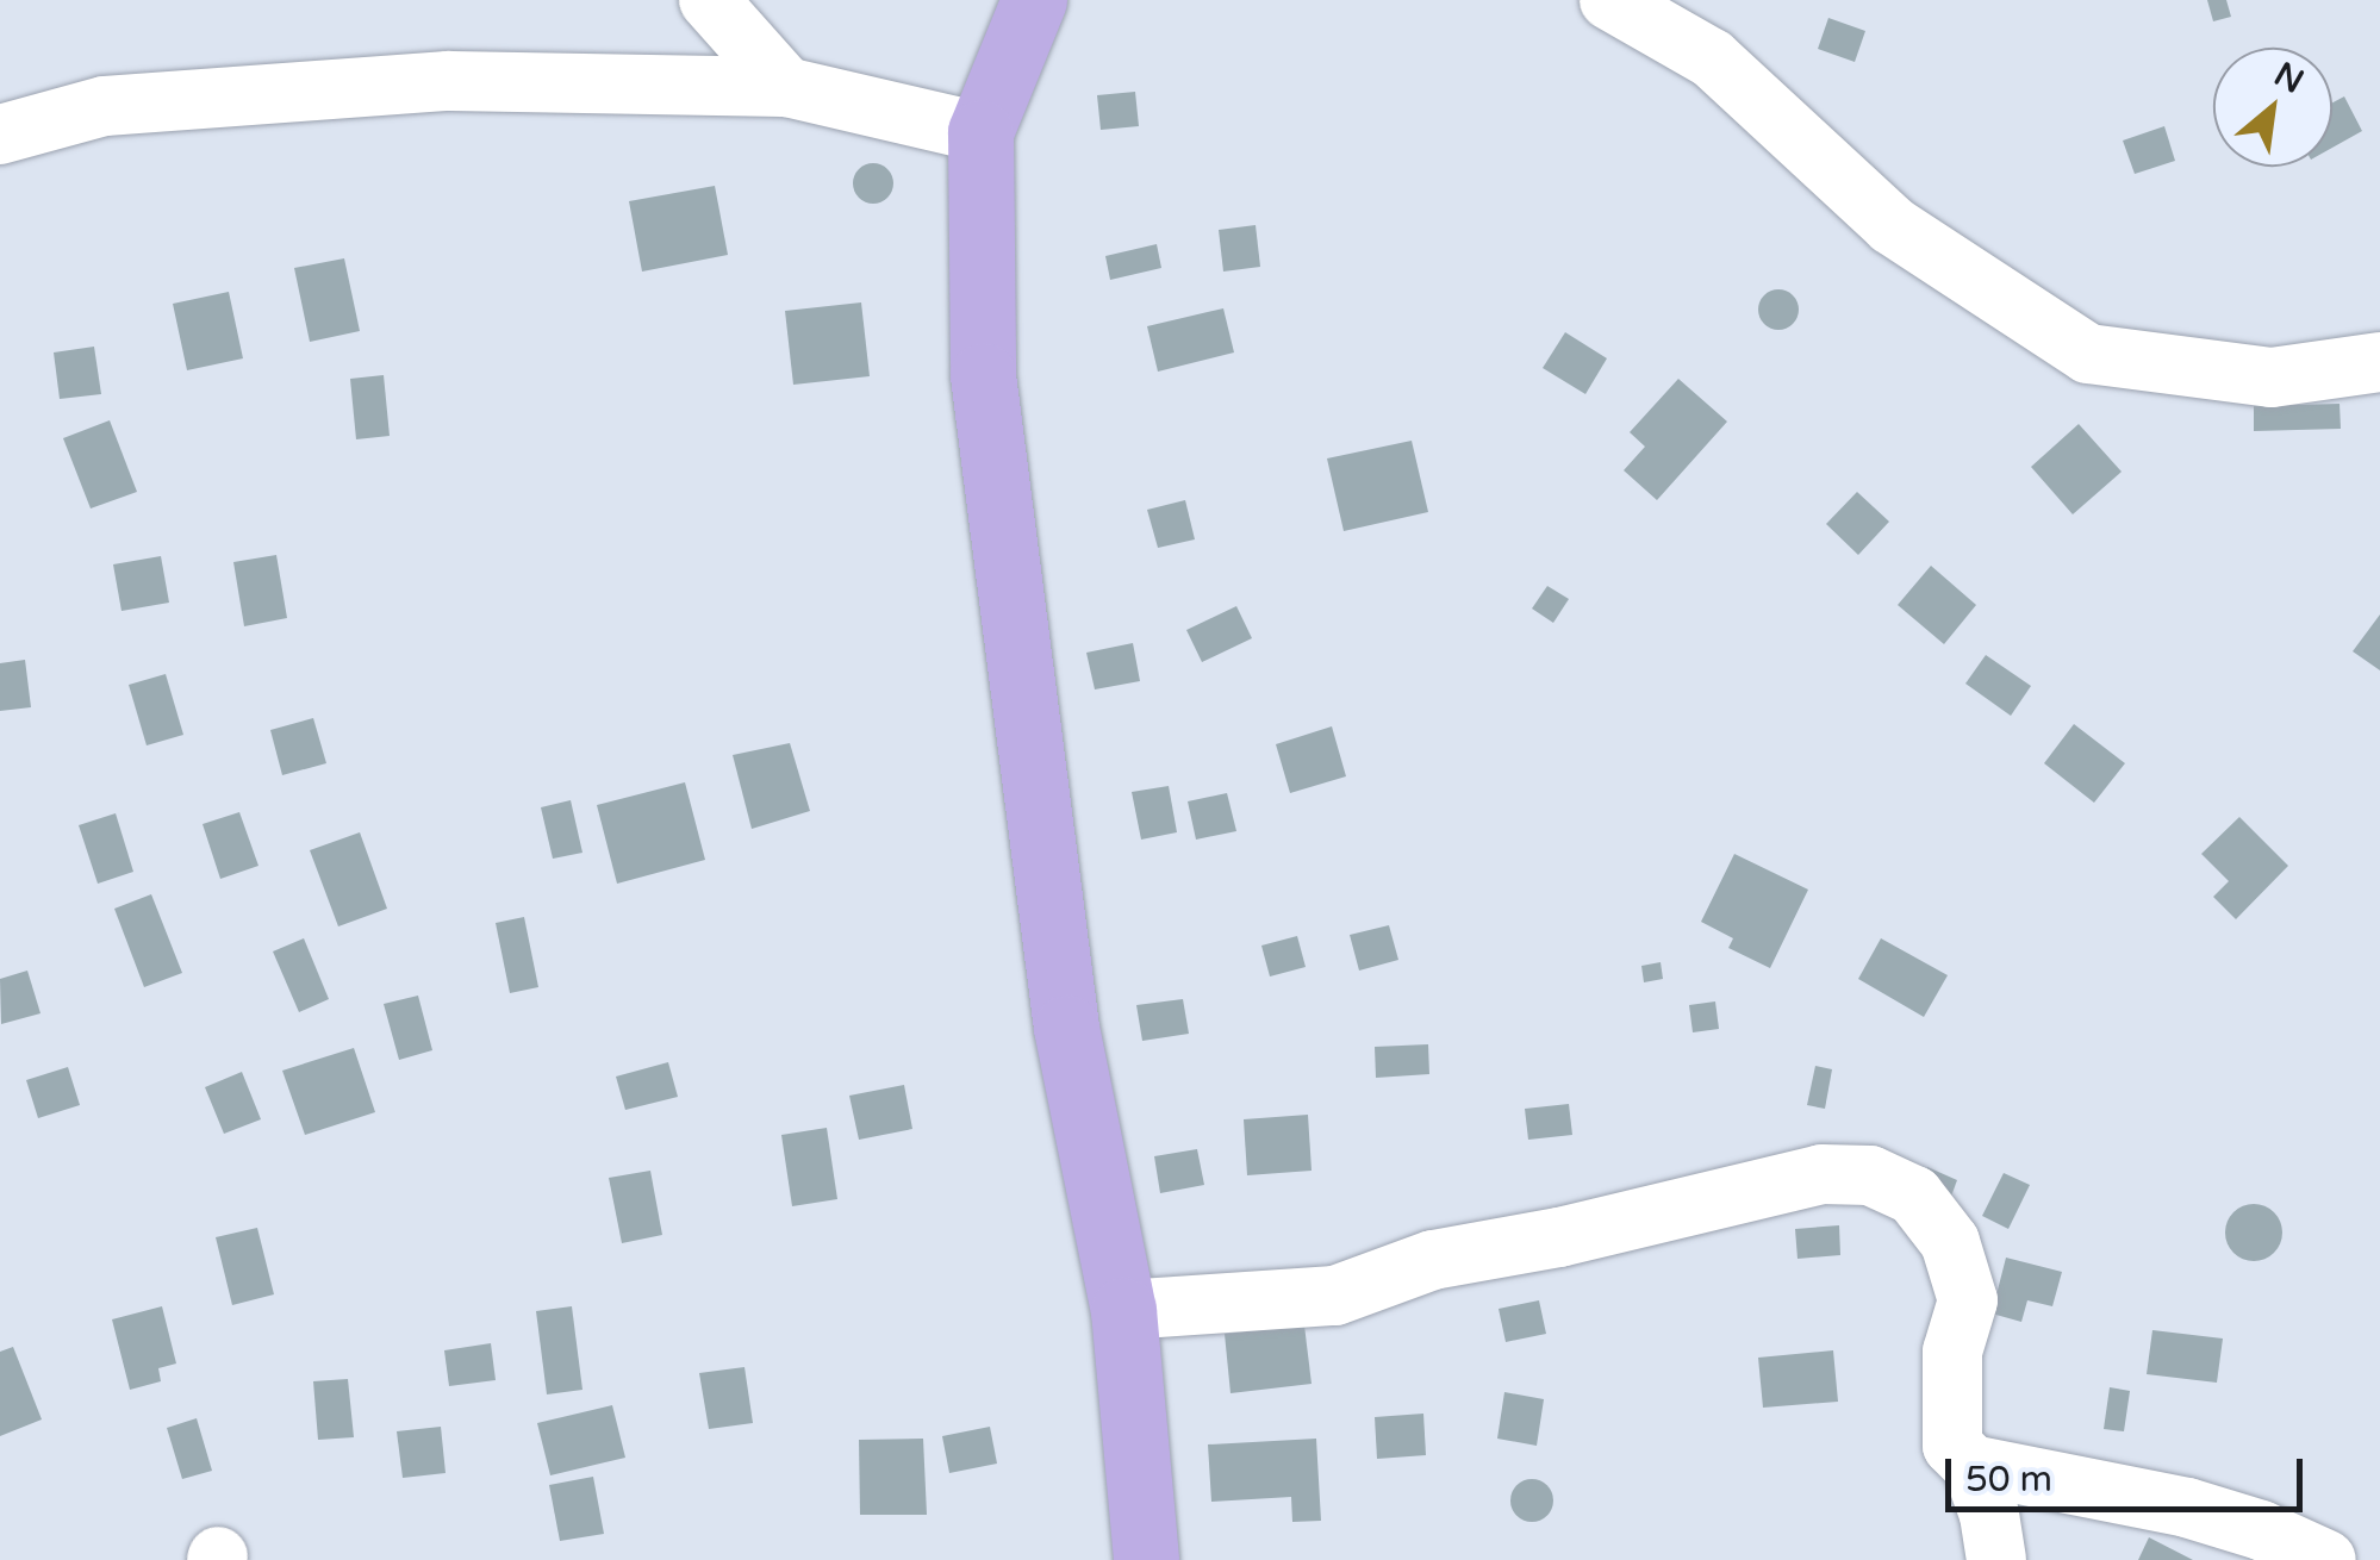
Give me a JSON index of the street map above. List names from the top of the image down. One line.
{"scale_bar":"50 m","north":"top right"}
